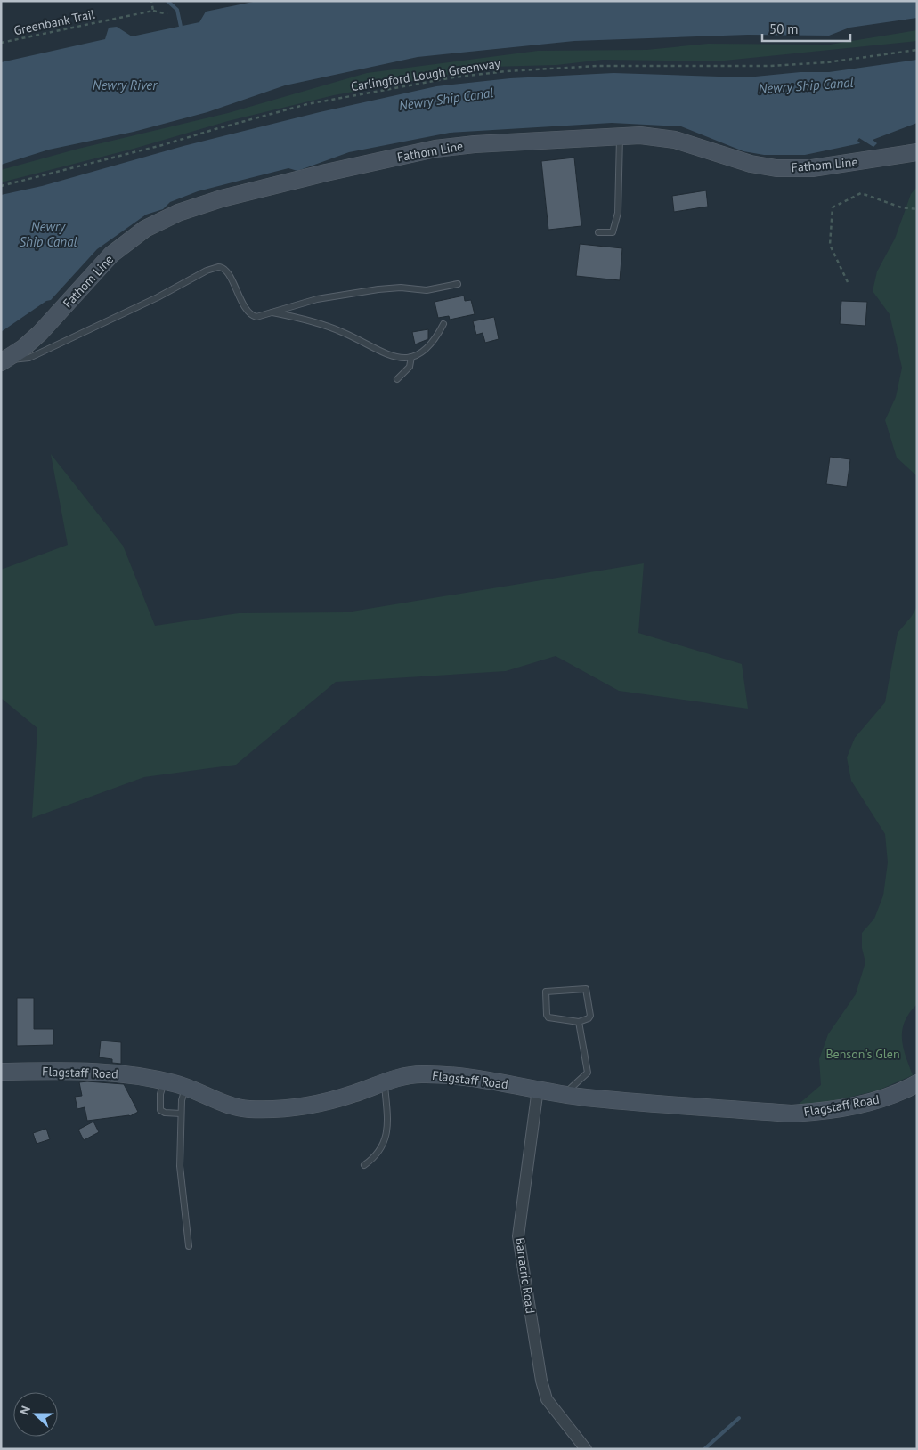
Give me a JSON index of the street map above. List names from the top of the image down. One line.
{"streets":{"main road":["Fathom Line","Flagstaff Road"],"street":["Barracric Road"],"path":["Greenbank Trail","Carlingford Lough Greenway"]},"crossings":[["Flagstaff Road","Barracric Road"]],"water":["Newry River","Newry Ship Canal"],"parks":["Benson's Glen"],"scale_bar":"50 m","north":"left"}
